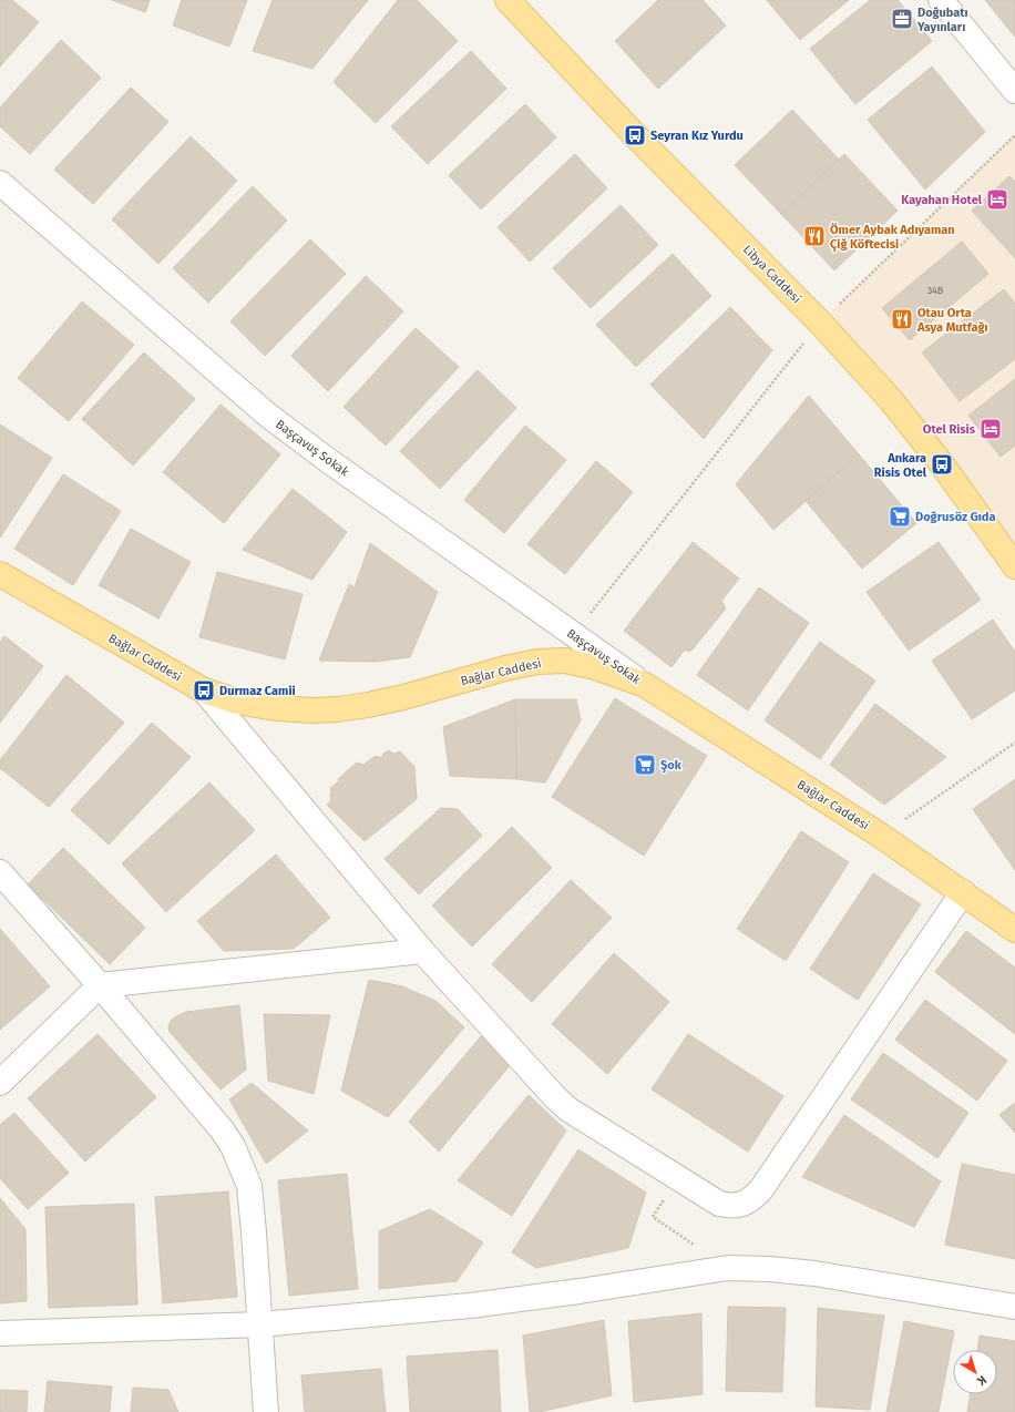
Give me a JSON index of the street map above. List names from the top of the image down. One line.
{"streets":{"main road":["Libya Caddesi","Bağlar Caddesi"],"street":["Başçavuş Sokak"]},"crossings":[["Başçavuş Sokak","Bağlar Caddesi"]],"places":{"office":["Doğubatı Yayınları"],"bus stop":["Seyran Kız Yurdu","Ankara Risis Otel","Durmaz Camii"],"hotel":["Kayahan Hotel","Otel Risis"],"restaurant":["Ömer Aybak Adıyaman Çiğ Köftecisi","Otau Orta Asya Mutfağı"],"supermarket":["Doğrusöz Gıda","Şok"]},"house_numbers":["34B"],"north":"bottom right"}
